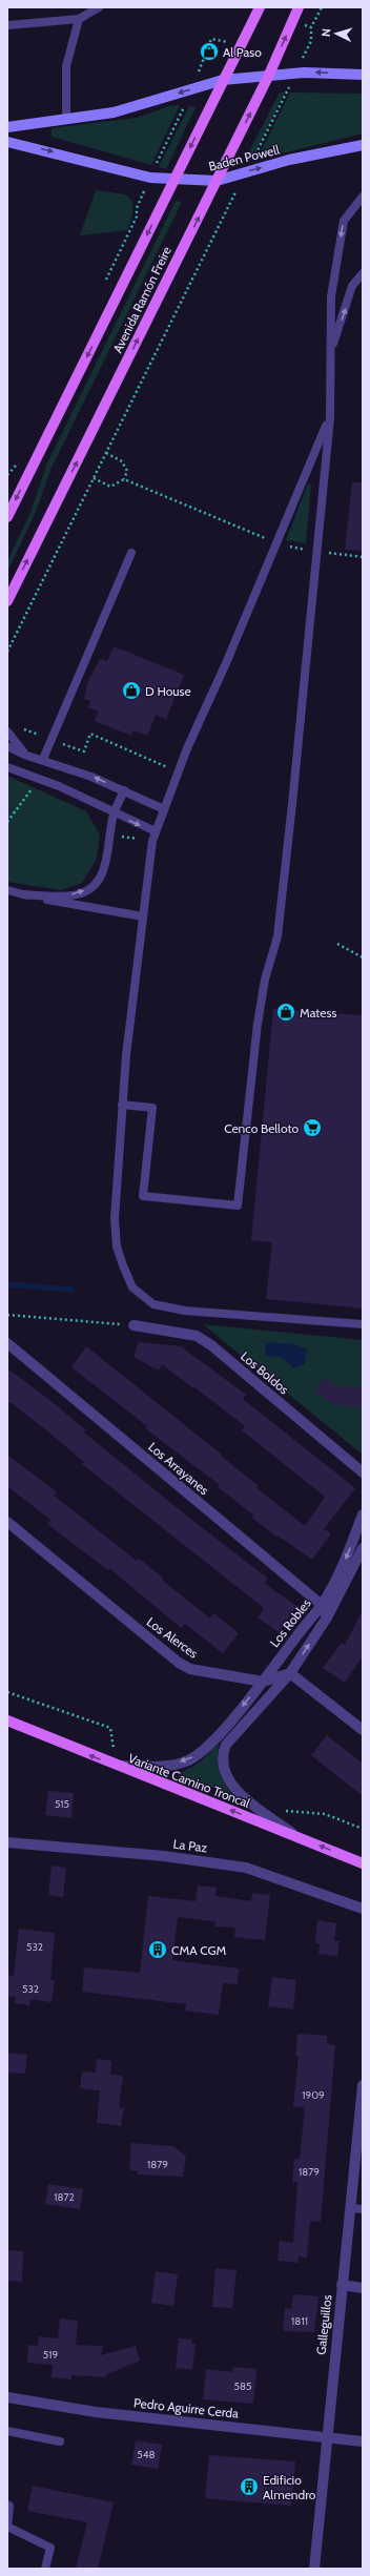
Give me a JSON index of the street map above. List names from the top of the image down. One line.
{"streets":{"main road":["Baden Powell","Avenida Ramón Freire","Variante Camino Troncal"],"street":["Los Boldos","Los Arrayanes","Los Robles","Los Alerces","La Paz","Galleguillos","Pedro Aguirre Cerda"]},"crossings":[["Baden Powell","Avenida Ramón Freire"],["Los Arrayanes","Los Robles"],["Los Robles","Los Alerces"],["Los Robles","Variante Camino Troncal"],["Galleguillos","Pedro Aguirre Cerda"]],"one_way":["Variante Camino Troncal"],"places":{"shop":["Al Paso","D House","Matess"],"supermarket":["Cenco Belloto"],"building":["CMA CGM","Edificio Almendro"]},"house_numbers":["515","532","532","1909","1879","1879","1872","1811","519","585","548"],"north":"left"}
